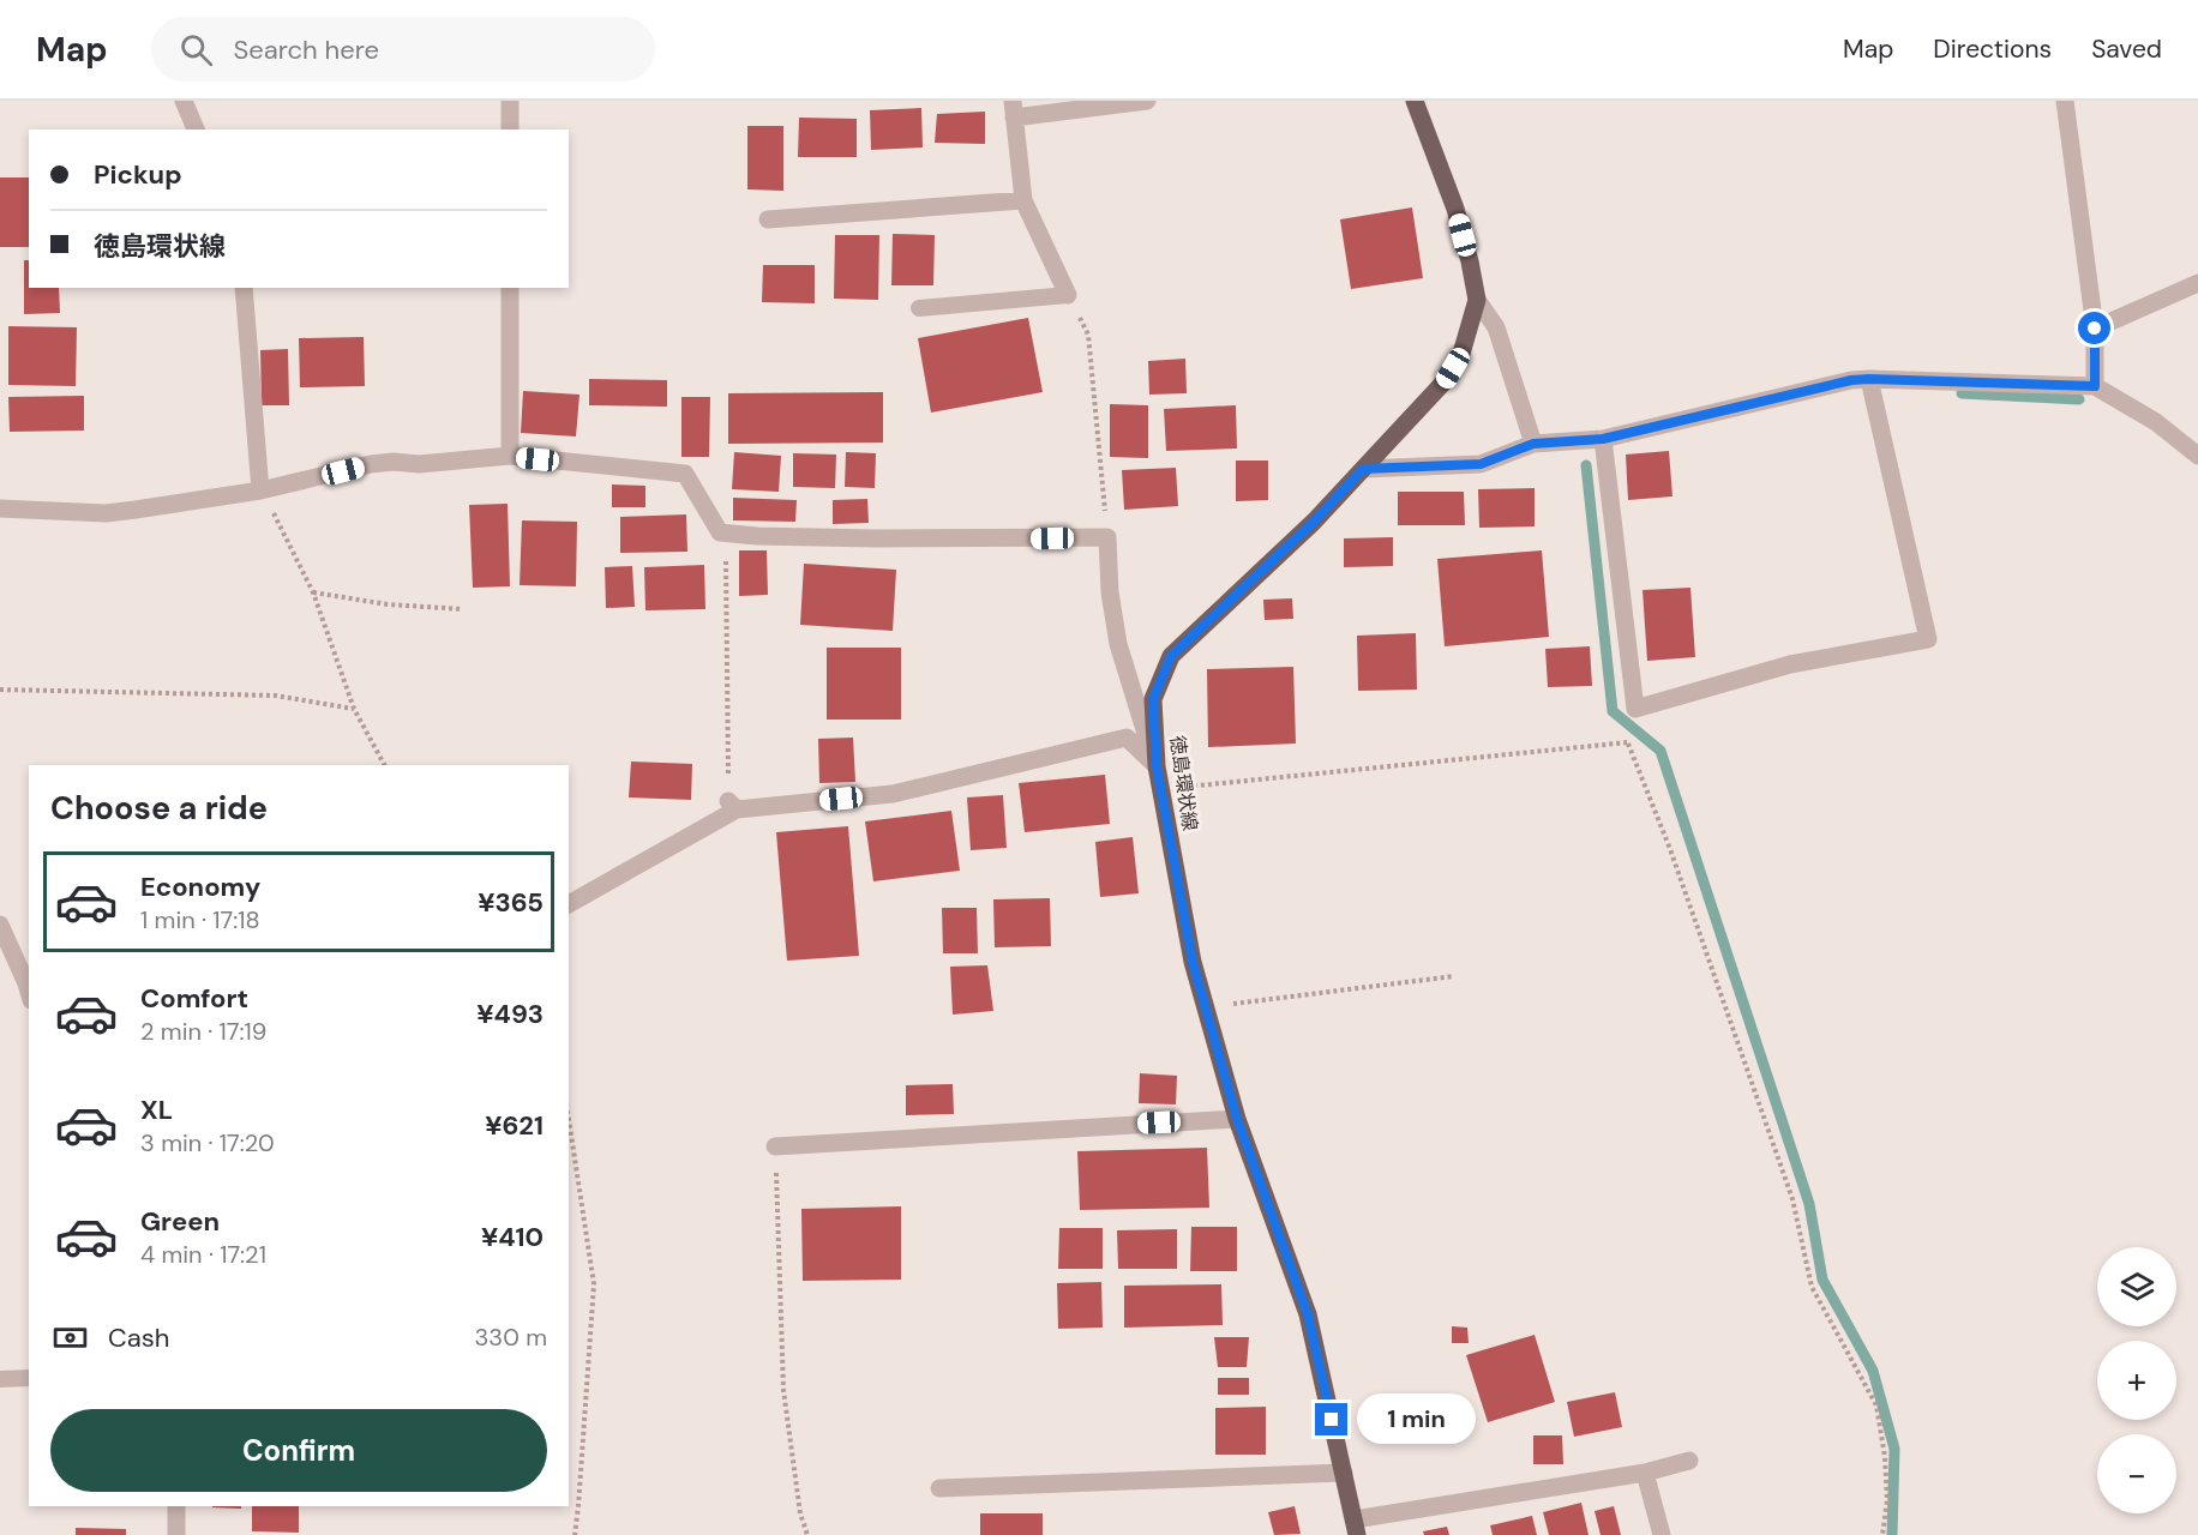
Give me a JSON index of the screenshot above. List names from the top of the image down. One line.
{"streets":{"main road":["徳島環状線"]},"page":{"header":"Map","search":"Search here","nav":["Map","Directions","Saved"],"banner":["Pickup","徳島環状線"],"heading":"Choose a ride","list":[{"name":"Economy","note":"1 min · 17:18","value":"¥365"},{"name":"Comfort","note":"2 min · 17:19","value":"¥493"},{"name":"XL","note":"3 min · 17:20","value":"¥621"},{"name":"Green","note":"4 min · 17:21","value":"¥410"}],"map_buttons":["+","−"],"pay":["Cash","330 m"],"bubble":"1 min","buttons":"Confirm"}}
